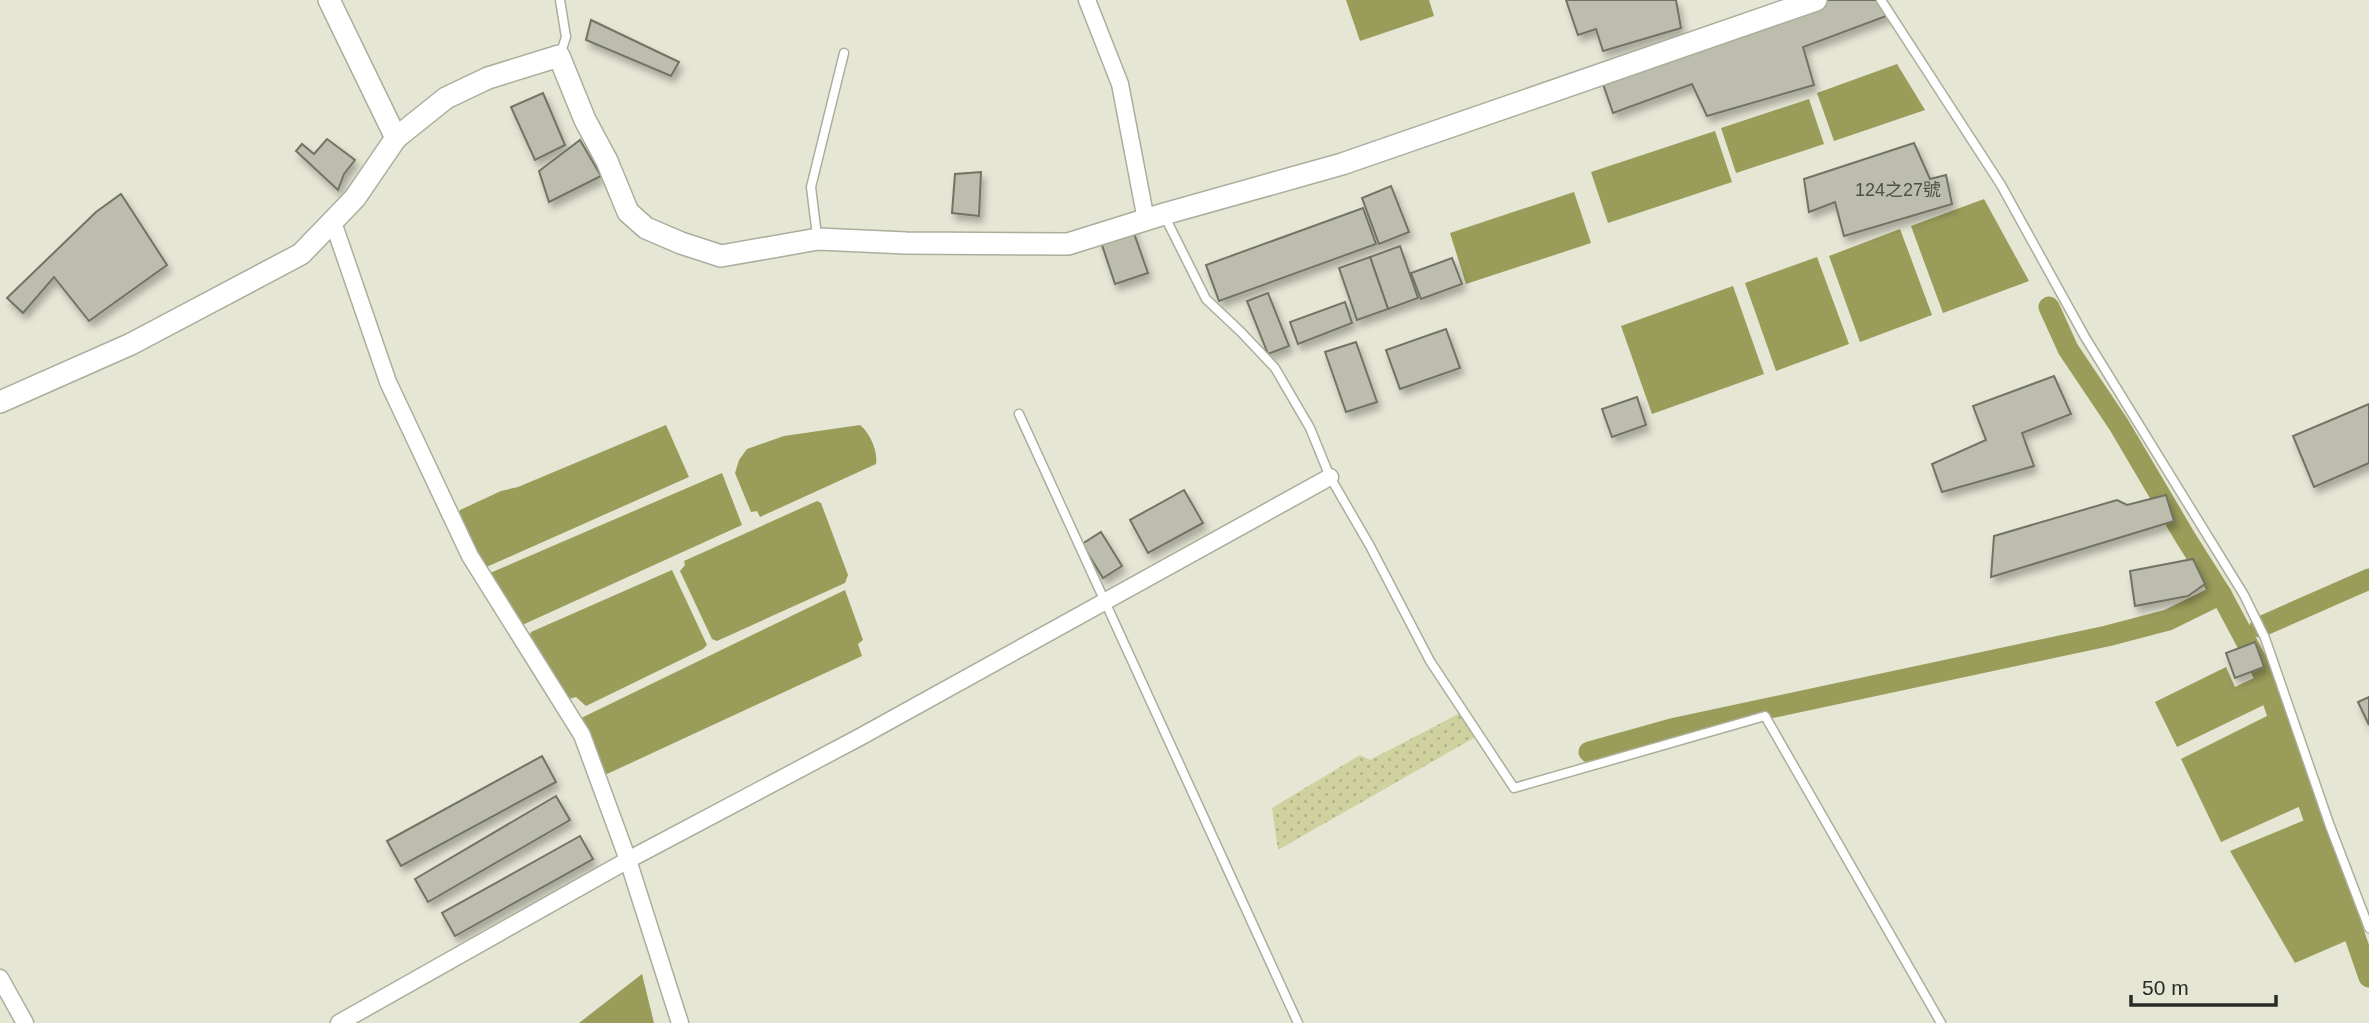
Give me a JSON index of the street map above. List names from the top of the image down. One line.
{"house_numbers":["124之27號"],"scale_bar":"50 m"}
